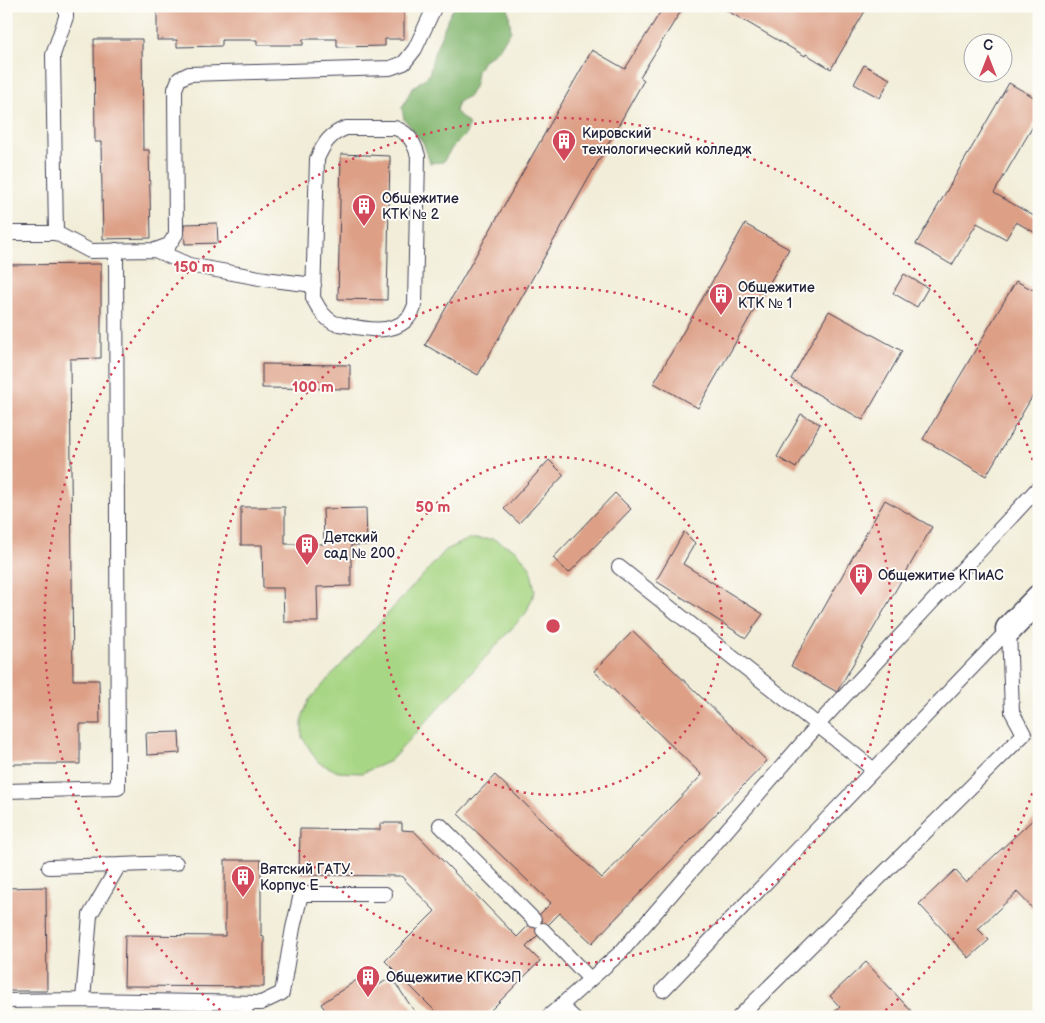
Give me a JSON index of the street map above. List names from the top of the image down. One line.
{"places":{"building":["Кировский технологический колледж","Общежитие КТК № 2","Общежитие КТК № 1","Детский сад № 200","Общежитие КПиАС","Вятский ГАТУ. Корпус Е","Общежитие КГКСЭП"]},"north":"top","rings":["150 m","100 m","50 m"]}
